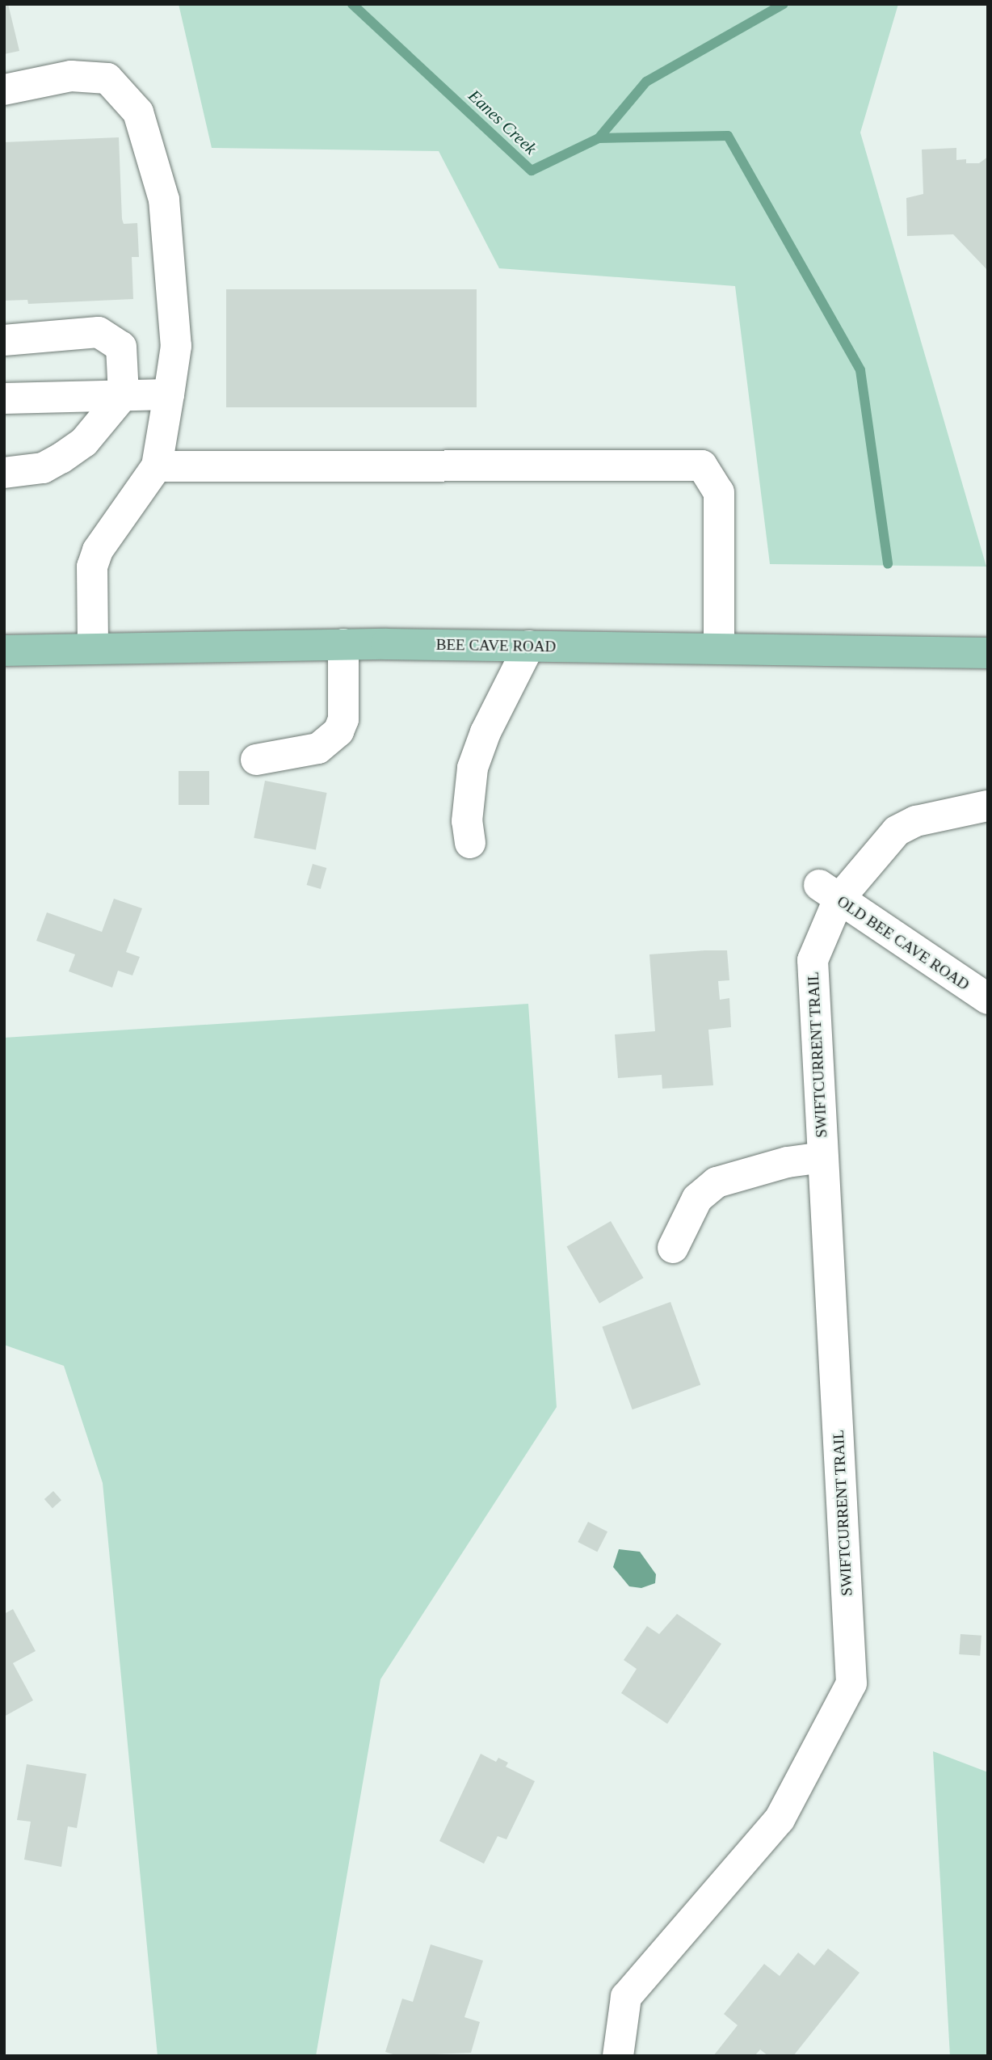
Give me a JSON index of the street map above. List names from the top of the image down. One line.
{"streets":{"main road":["BEE CAVE ROAD"],"street":["OLD BEE CAVE ROAD","SWIFTCURRENT TRAIL"]},"crossings":[["OLD BEE CAVE ROAD","SWIFTCURRENT TRAIL"]],"water":["Eanes Creek"]}
